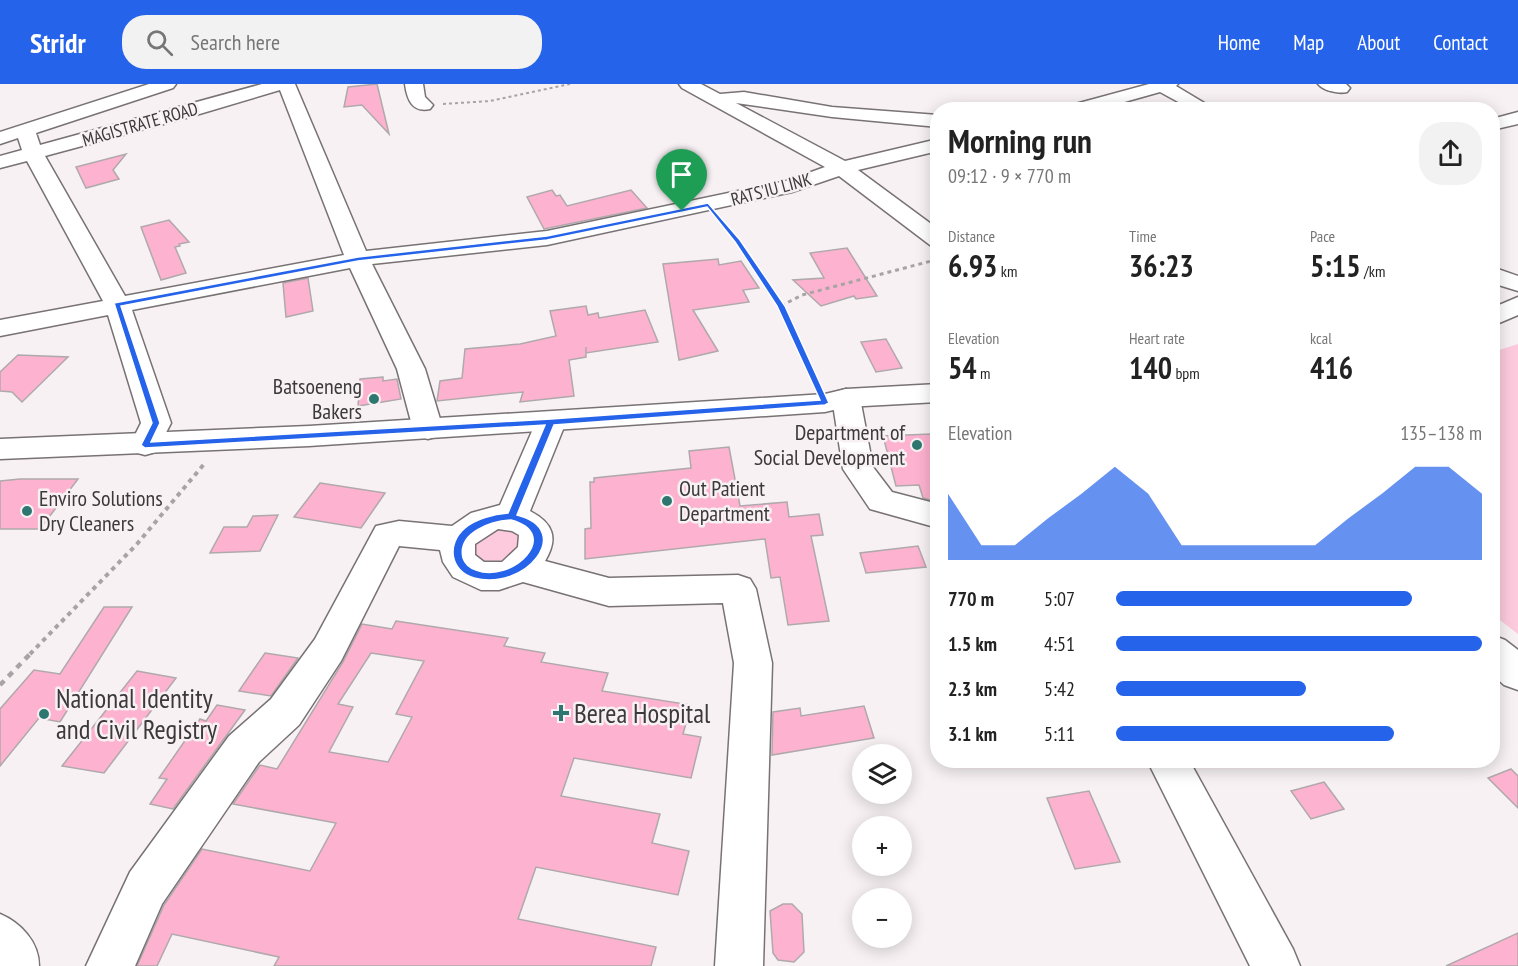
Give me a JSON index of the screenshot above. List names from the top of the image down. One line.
{"streets":{"street":["MAGISTRATE ROAD","RATS'IU LINK"]},"places":{"other":["Batsoeneng Bakers","Department of Social Development","Out Patient Department","Enviro Solutions Dry Cleaners","National Identity and Civil Registry"],"health":["Berea Hospital"]},"page":{"header":"Stridr","search":"Search here","nav":["Home","Map","About","Contact"],"heading":["Morning run","09:12 · 9 × 770 m"],"stats":[["Distance","6.93 km"],["Time","36:23"],["Pace","5:15 /km"],["Elevation","54 m"],["Heart rate","140 bpm"],["kcal","416"]],"chart":["Elevation","135–138 m"],"list":[{"name":"770 m","note":"5:07"},{"name":"1.5 km","note":"4:51"},{"name":"2.3 km","note":"5:42"},{"name":"3.1 km","note":"5:11"}],"map_buttons":["+","−"]}}
